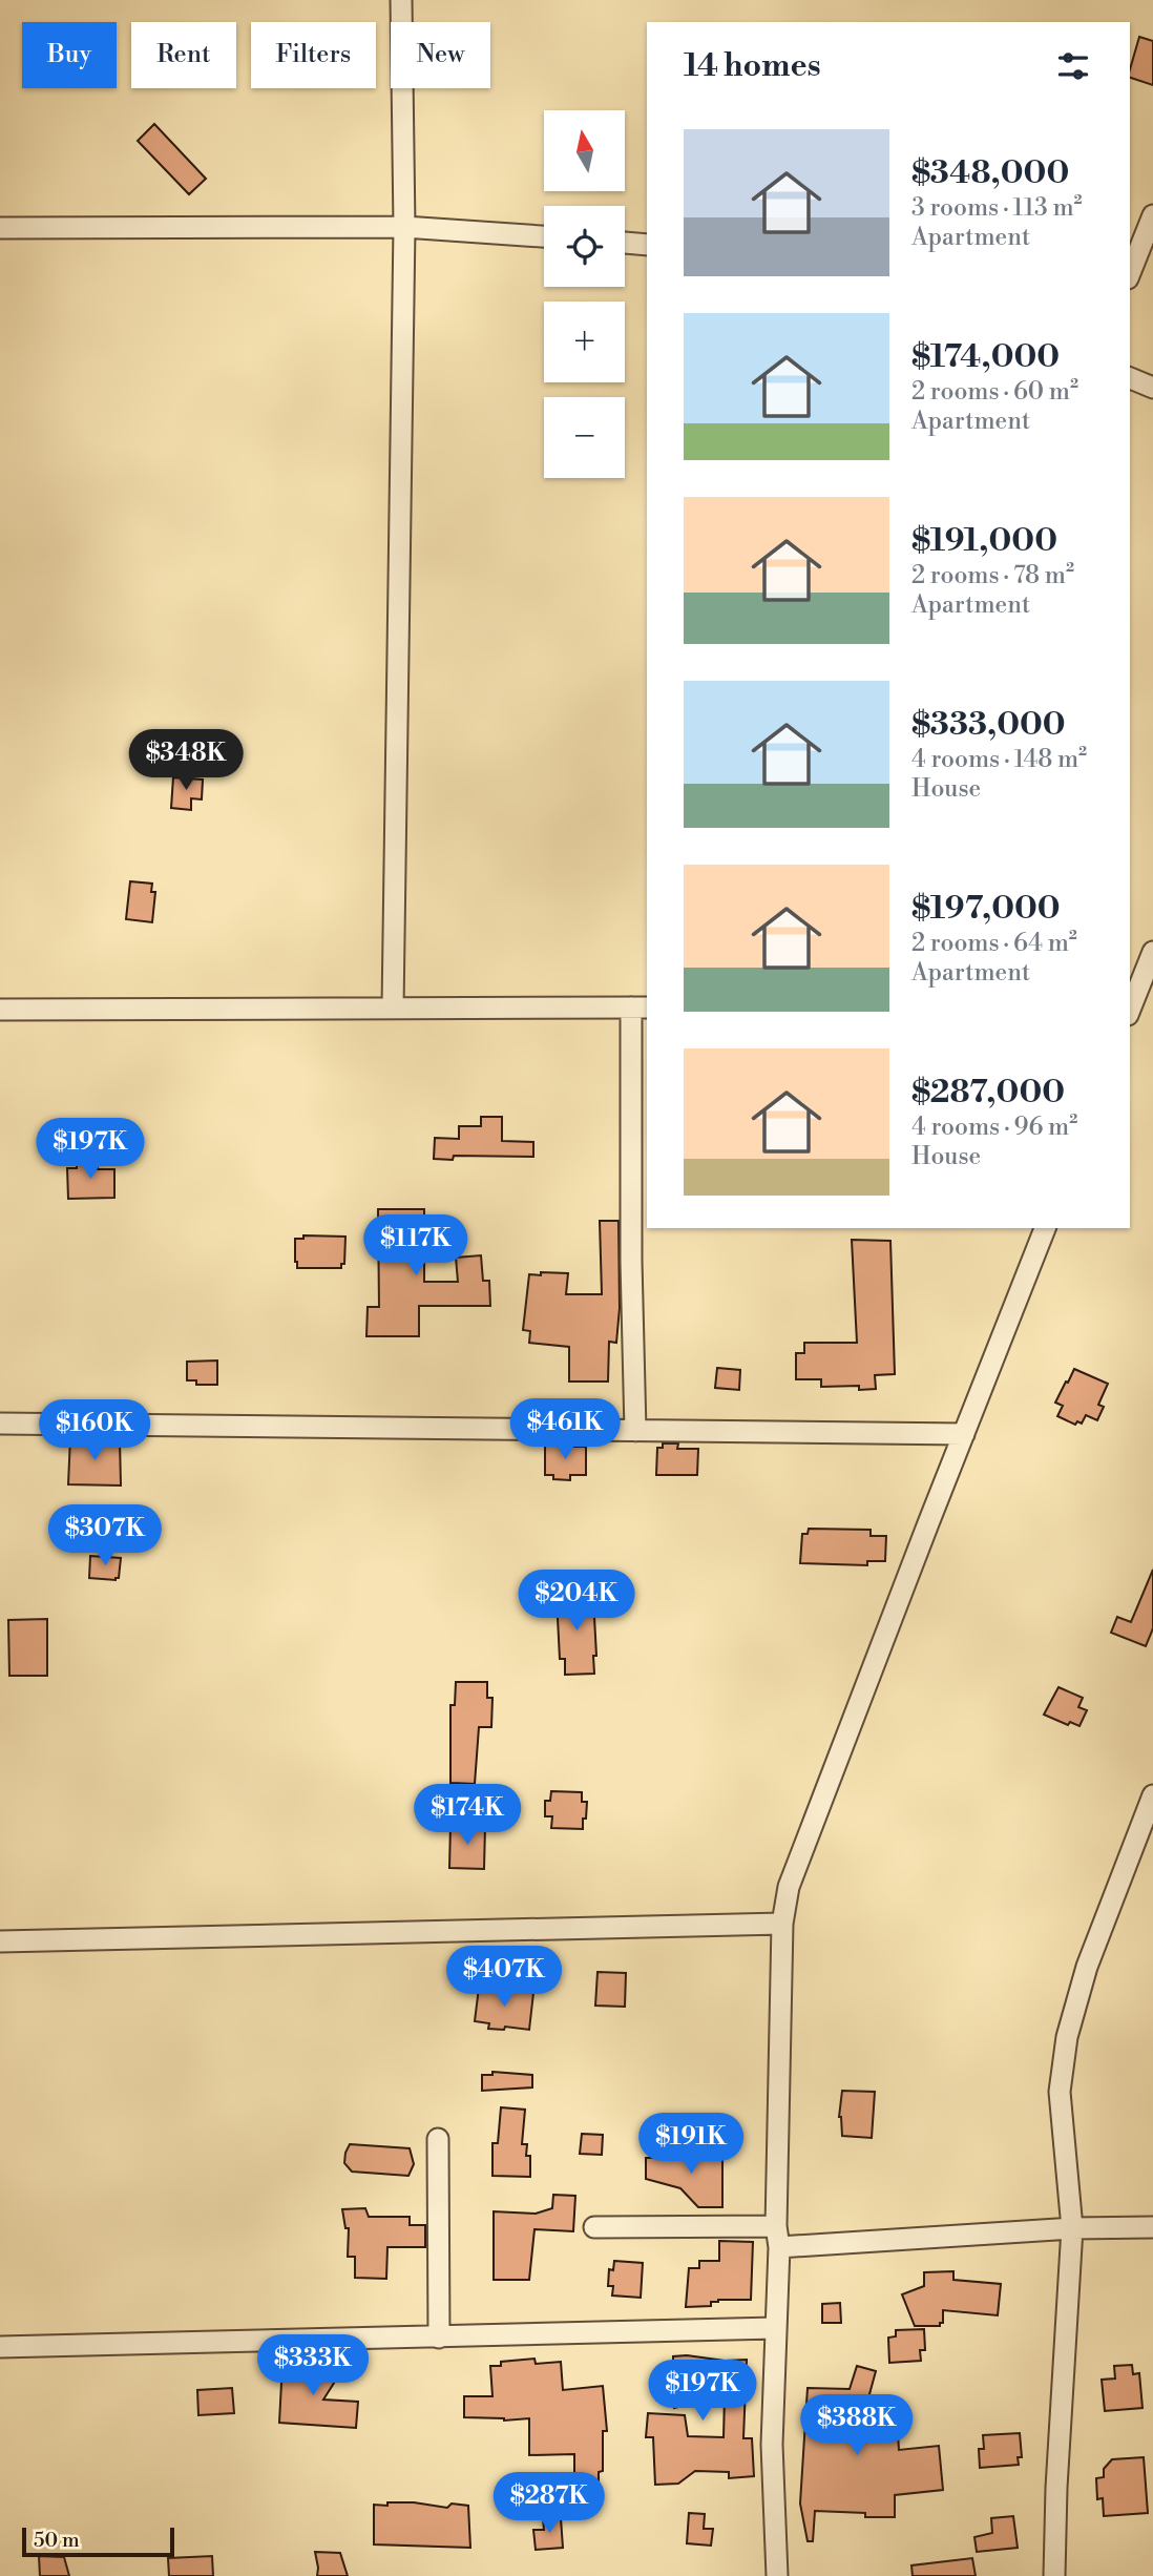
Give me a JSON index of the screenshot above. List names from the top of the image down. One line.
{"scale_bar":"50 m","north":"top","page":{"chip":["Buy","Rent","Filters","New"],"heading":"14 homes","map_buttons":["+","−"],"list":[{"name":"$348,000","note":"3 rooms · 113 m² · Apartment"},{"name":"$174,000","note":"2 rooms · 60 m² · Apartment"},{"name":"$191,000","note":"2 rooms · 78 m² · Apartment"},{"name":"$333,000","note":"4 rooms · 148 m² · House"},{"name":"$197,000","note":"2 rooms · 64 m² · Apartment"},{"name":"$287,000","note":"4 rooms · 96 m² · House"}],"price":["$348K","$197K","$117K","$461K","$160K","$307K","$204K","$174K","$407K","$191K","$333K","$197K","$388K","$287K"],"scale":"50 m"}}
